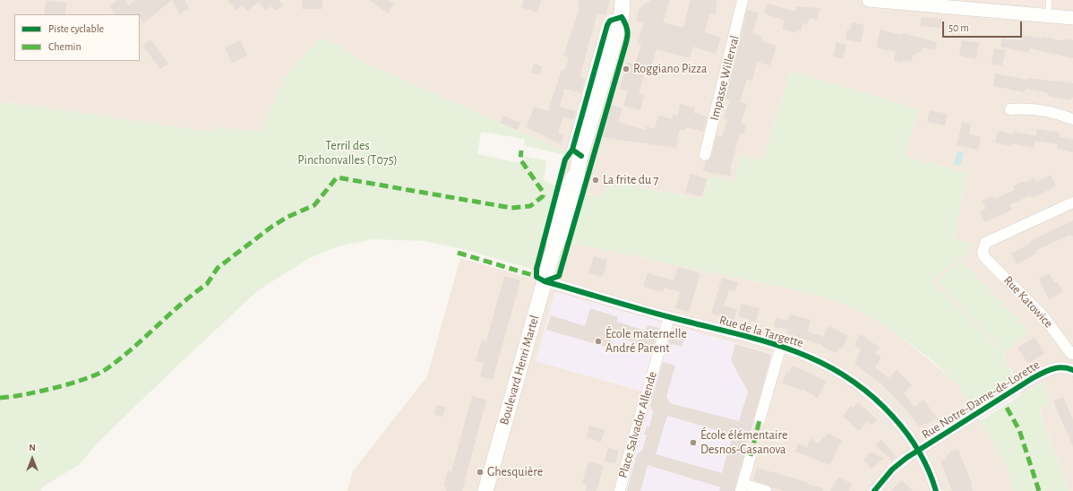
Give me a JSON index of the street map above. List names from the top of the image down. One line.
{"streets":{"main road":["Boulevard Henri Martel"],"street":["Impasse Willerval","Rue Katowice","Rue de la Targette","Rue Notre-Dame-de-Lorette","Place Salvador Allende"]},"crossings":[["Rue de la Targette","Boulevard Henri Martel"],["Rue de la Targette","Rue Notre-Dame-de-Lorette"],["Rue de la Targette","Place Salvador Allende"]],"parks":["Terril des Pinchonvalles (T075)"],"places":["Roggiano Pizza","La frite du 7","École maternelle André Parent","École élémentaire Desnos-Casanova","Ghesquière"],"legend":["Piste cyclable","Chemin"],"scale_bar":"50 m","north":"top"}
